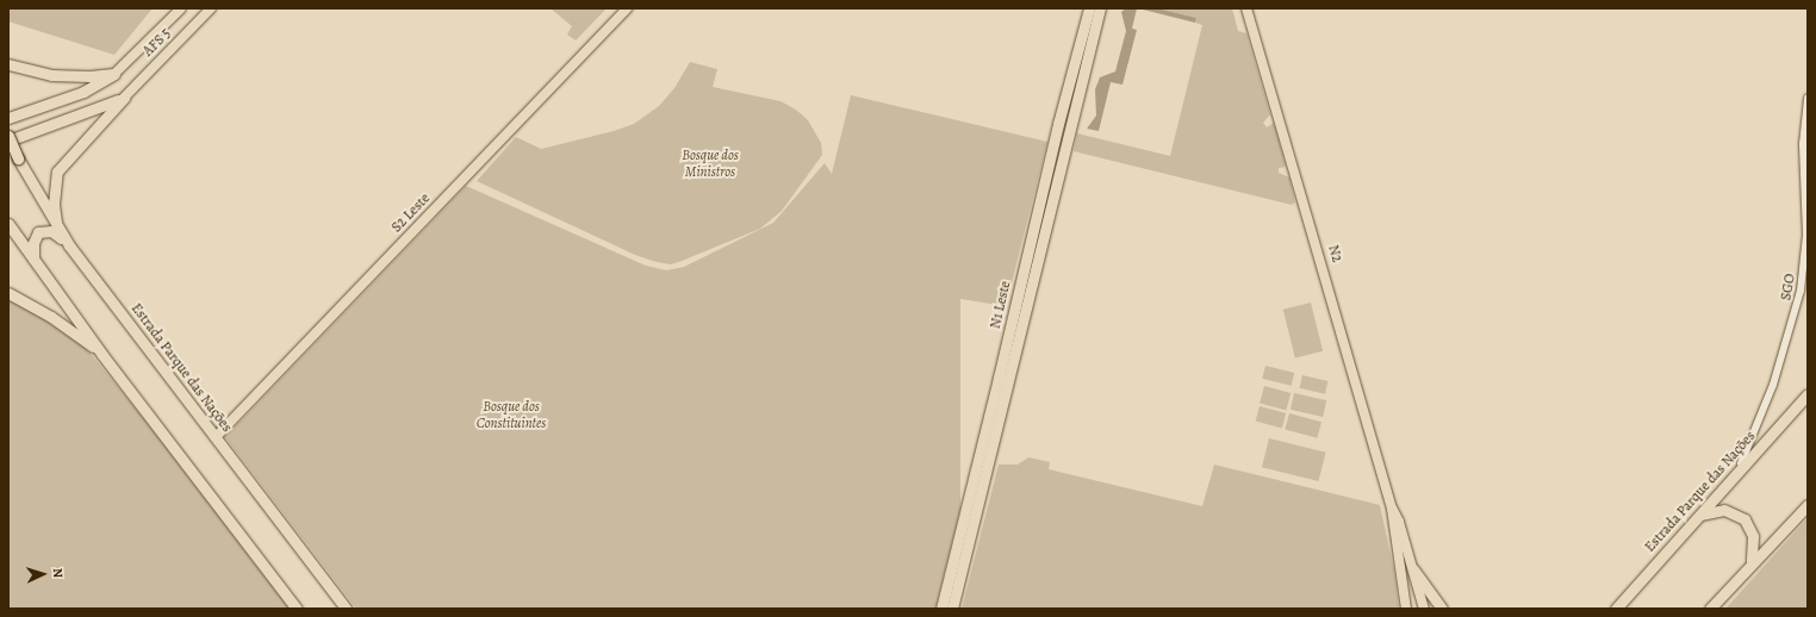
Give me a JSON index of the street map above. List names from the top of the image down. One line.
{"streets":{"highway":["N1 Leste","Estrada Parque das Nações"],"main road":["AFS 5","S2 Leste","N2"],"street":["SGO"]},"crossings":[["S2 Leste","Estrada Parque das Nações"],["SGO","Estrada Parque das Nações"]],"parks":["Bosque dos Ministros","Bosque dos Constituintes"],"north":"right"}
